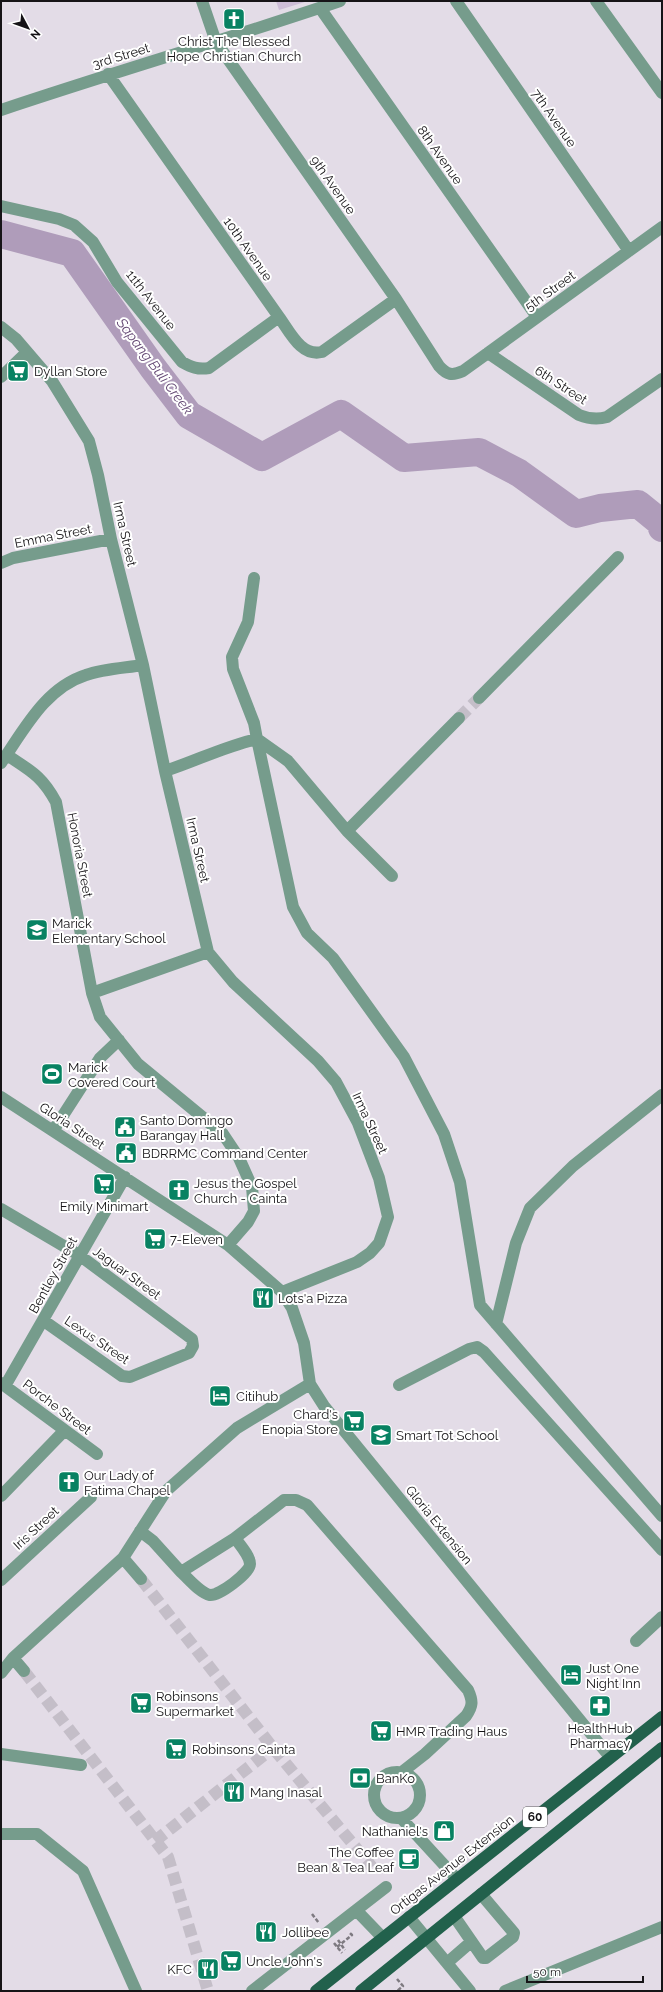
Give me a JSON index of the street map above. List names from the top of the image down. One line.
{"streets":{"main road":["60","Ortigas Avenue Extension"],"street":["3rd Street","7th Avenue","8th Avenue","9th Avenue","10th Avenue","5th Street","11th Avenue","6th Street","Irma Street","Emma Street","Honoria Street","Gloria Street","Jaguar Street","Bentley Street","Lexus Street","Porche Street","Gloria Extension","Iris Street"]},"crossings":[["3rd Street","8th Avenue"],["3rd Street","9th Avenue"],["3rd Street","10th Avenue"],["7th Avenue","5th Street"],["8th Avenue","5th Street"],["9th Avenue","10th Avenue"],["9th Avenue","5th Street"],["10th Avenue","11th Avenue"],["5th Street","6th Street"],["Irma Street","Emma Street"],["Irma Street","Gloria Street"],["Irma Street","Gloria Extension"],["Honoria Street","Gloria Street"],["Gloria Street","Bentley Street"],["Gloria Street","Gloria Extension"],["Jaguar Street","Bentley Street"],["Jaguar Street","Lexus Street"],["Bentley Street","Lexus Street"],["Bentley Street","Porche Street"],["Gloria Extension","Ortigas Avenue Extension"]],"water":["Sapang Buli Creek"],"places":{"church":["Christ The Blessed Hope Christian Church","Jesus the Gospel Church - Cainta","Our Lady of Fatima Chapel"],"supermarket":["Dyllan Store","Emily Minimart","7-Eleven","Chard's Enopia Store","Robinsons Supermarket","HMR Trading Haus","Robinsons Cainta","Uncle John's"],"school or university":["Marick Elementary School","Smart Tot School"],"sports":["Marick Covered Court"],"public building":["Santo Domingo Barangay Hall","BDRRMC Command Center"],"restaurant":["Lots'a Pizza","Mang Inasal","Jollibee","KFC"],"hotel":["Citihub","Just One Night Inn"],"pharmacy":["HealthHub Pharmacy"],"bank":["BanKo"],"shop":["Nathaniel's"],"cafe":["The Coffee Bean & Tea Leaf"]},"scale_bar":"50 m","north":"bottom right"}
